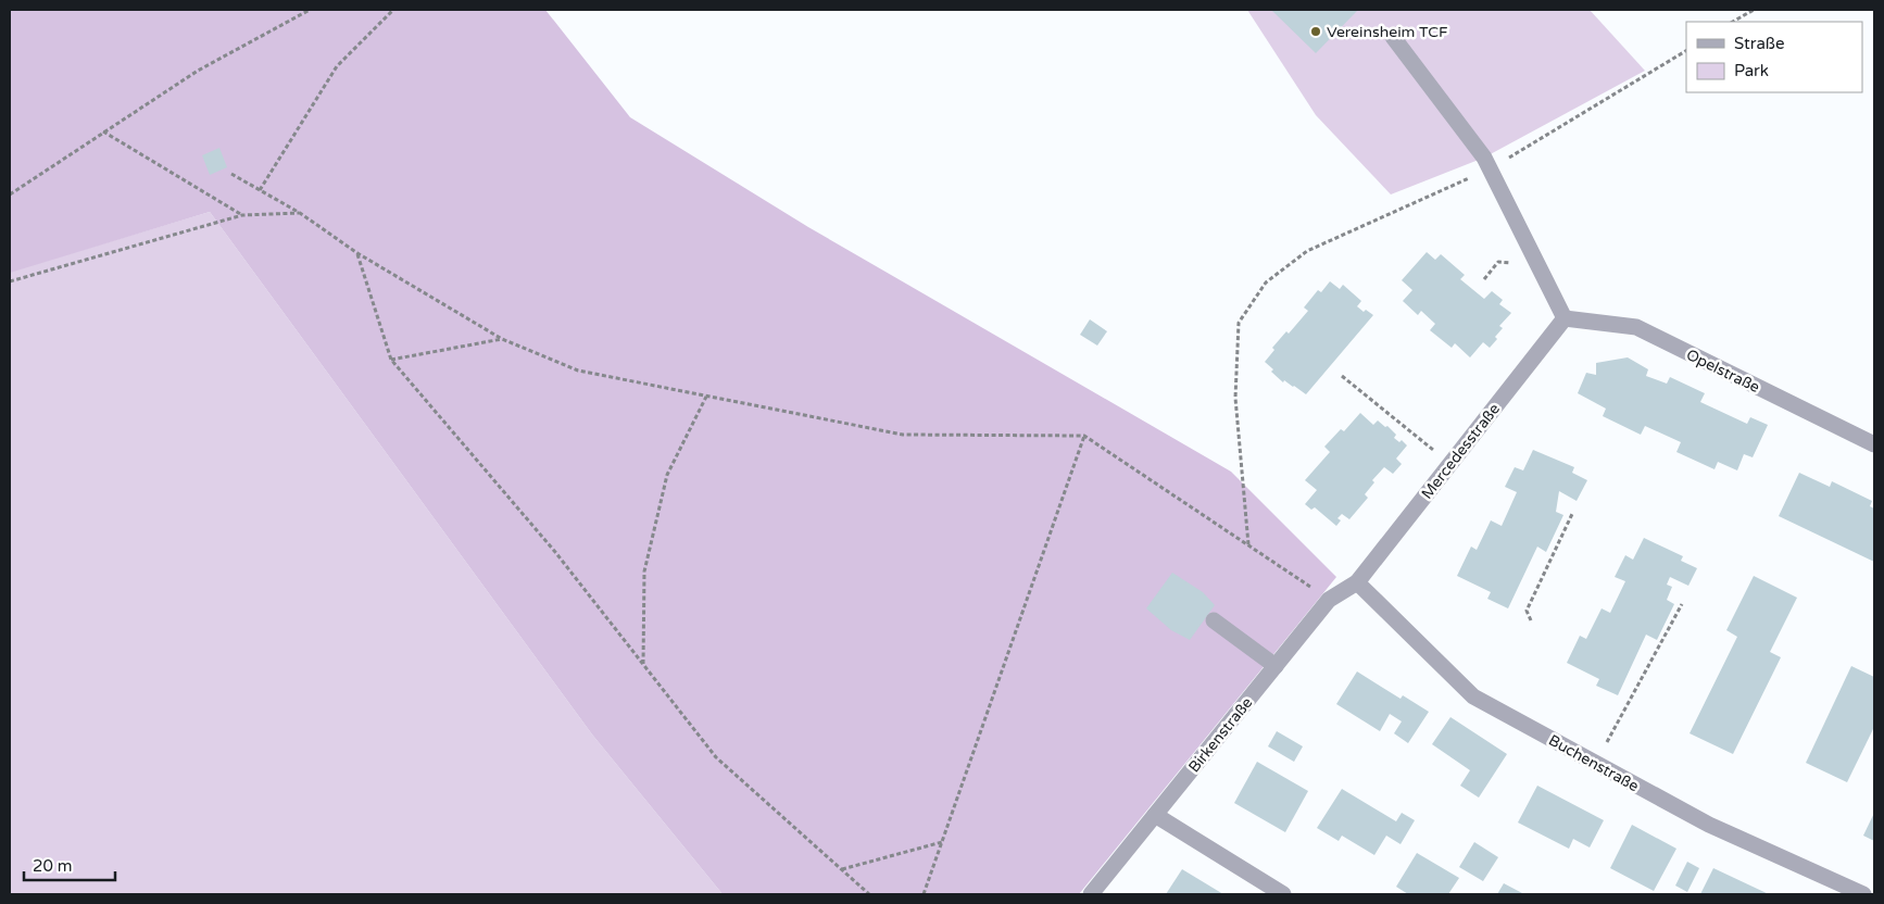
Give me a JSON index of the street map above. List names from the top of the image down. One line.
{"streets":{"street":["Opelstraße","Mercedesstraße","Birkenstraße","Buchenstraße"]},"crossings":[["Opelstraße","Mercedesstraße"],["Mercedesstraße","Birkenstraße"],["Mercedesstraße","Buchenstraße"],["Birkenstraße","Buchenstraße"]],"places":["Vereinsheim TCF"],"legend":["Straße","Park"],"scale_bar":"20 m"}
